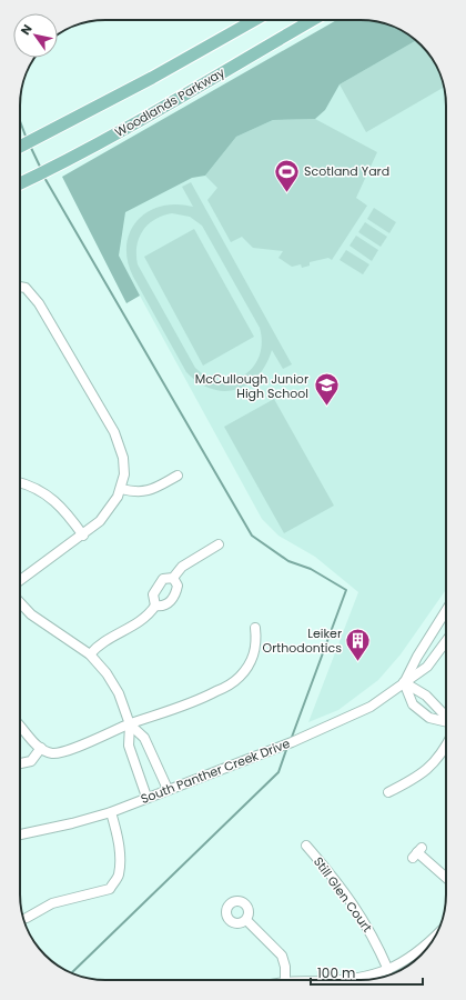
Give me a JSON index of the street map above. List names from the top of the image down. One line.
{"streets":{"main road":["Woodlands Parkway"],"street":["South Panther Creek Drive","Still Glen Court"]},"places":{"sports":["Scotland Yard"],"school or university":["McCullough Junior High School"],"building":["Leiker Orthodontics"]},"scale_bar":"100 m","north":"top left"}
